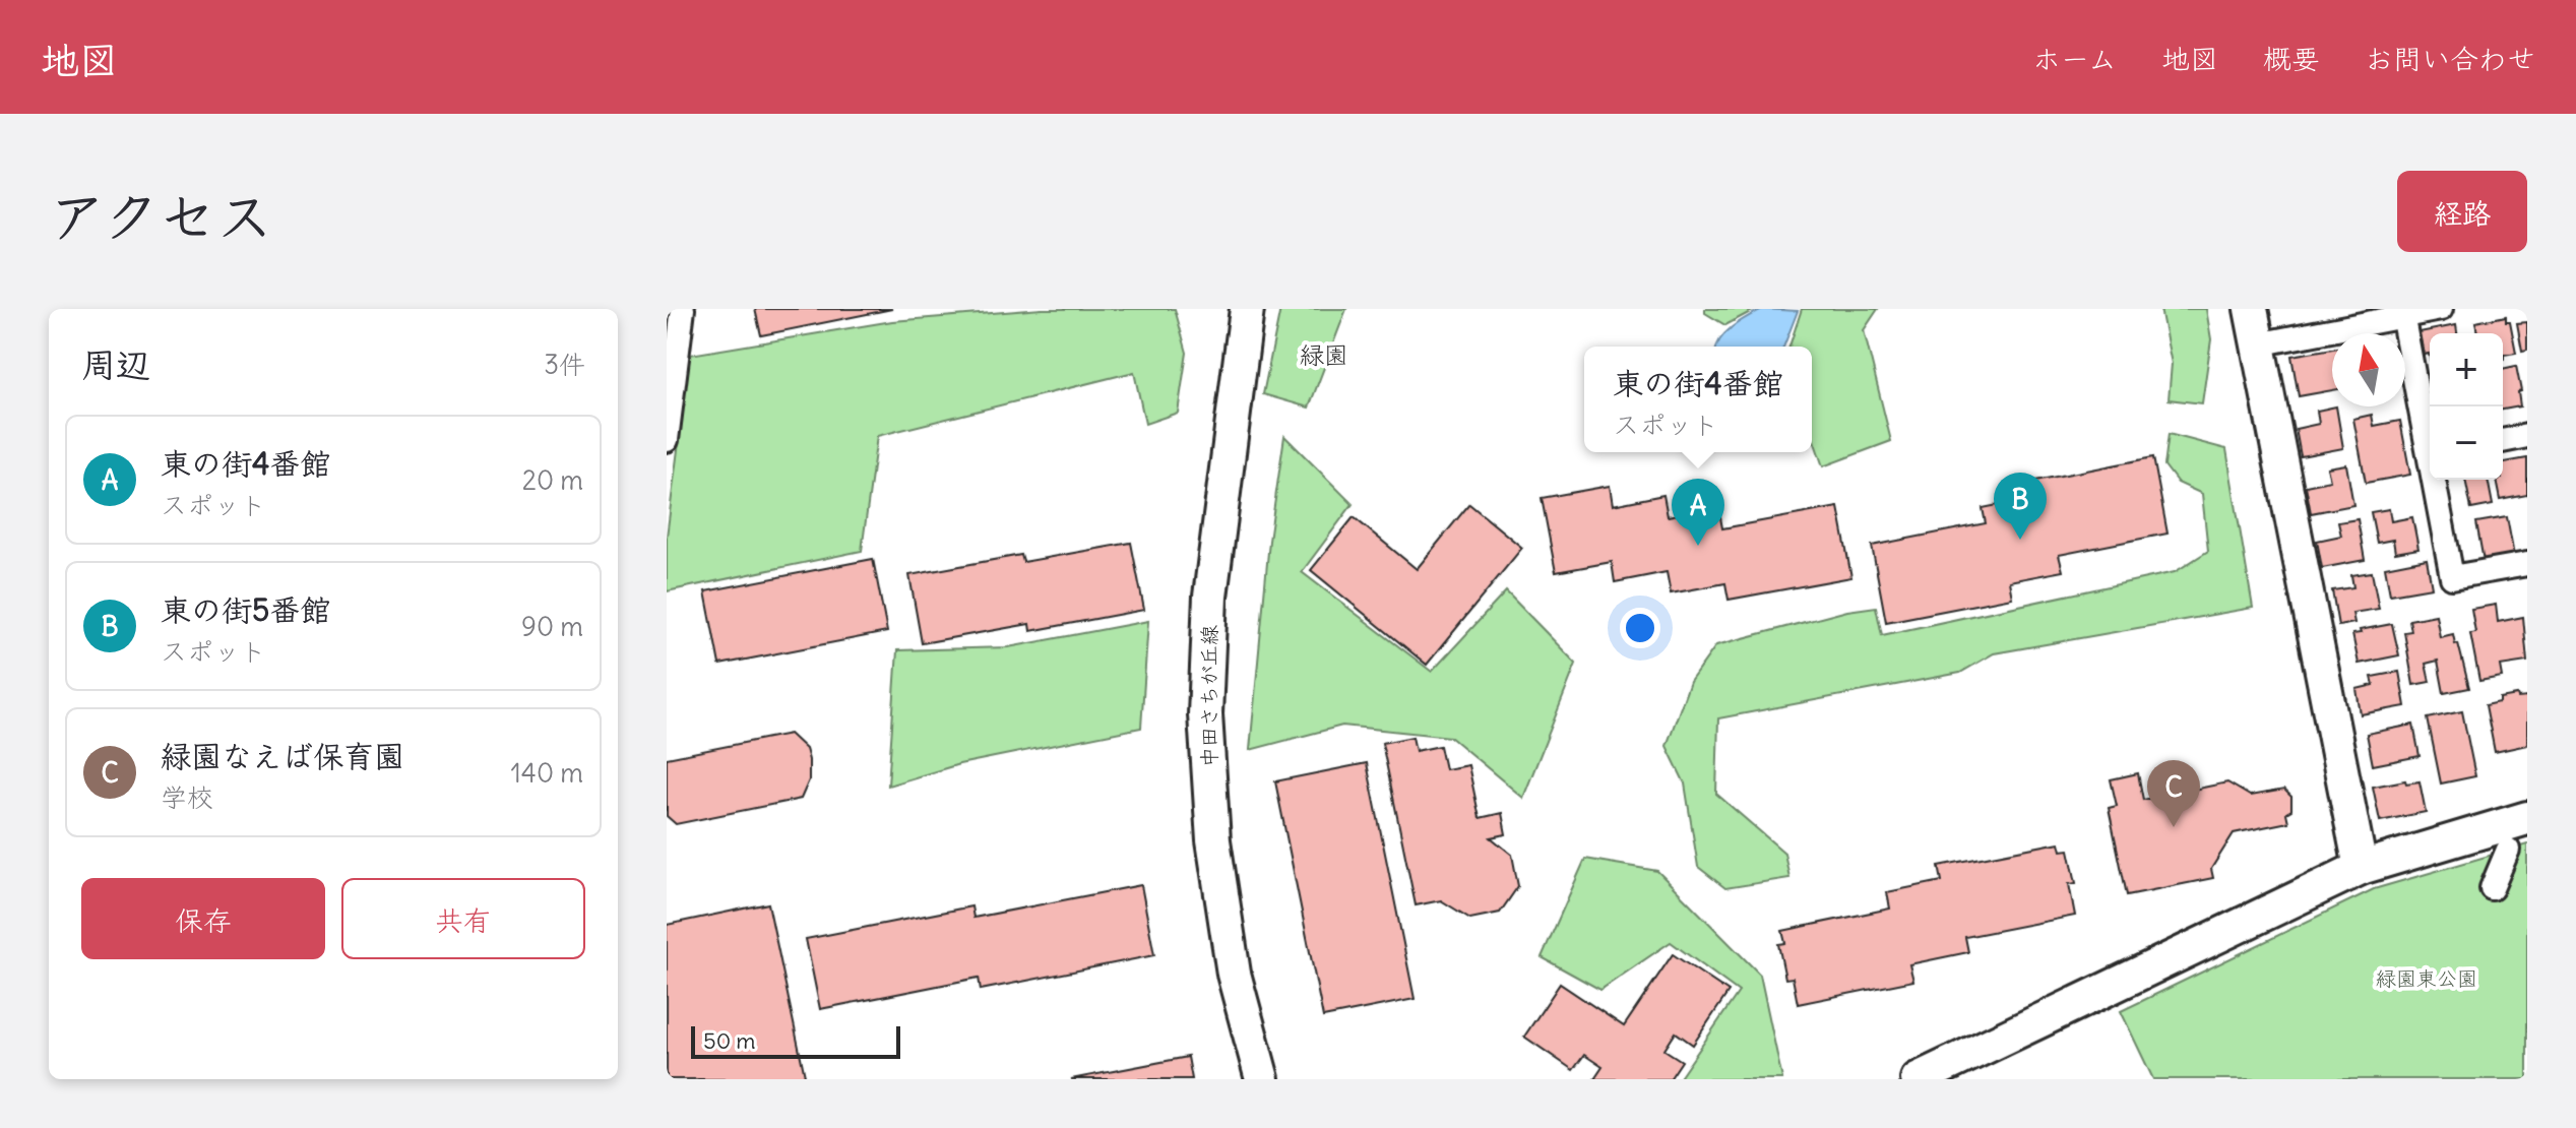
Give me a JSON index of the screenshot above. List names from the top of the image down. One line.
{"streets":{"street":["中田さちが丘線"]},"districts":["緑園"],"parks":["緑園東公園"],"scale_bar":"50 m","north":"top","page":{"header":"地図","nav":["ホーム","地図","概要","お問い合わせ"],"title":"アクセス","buttons":["経路",["保存","共有"]],"heading":["周辺","3件"],"map_buttons":["+","−"],"popup":["東の街4番館","スポット"],"list":[{"mark":"A","name":"東の街4番館","note":"スポット","value":"20 m"},{"mark":"B","name":"東の街5番館","note":"スポット","value":"90 m"},{"mark":"C","name":"緑園なえば保育園","note":"学校","value":"140 m"}],"pins":["B","A","C"],"scale":"50 m"}}
